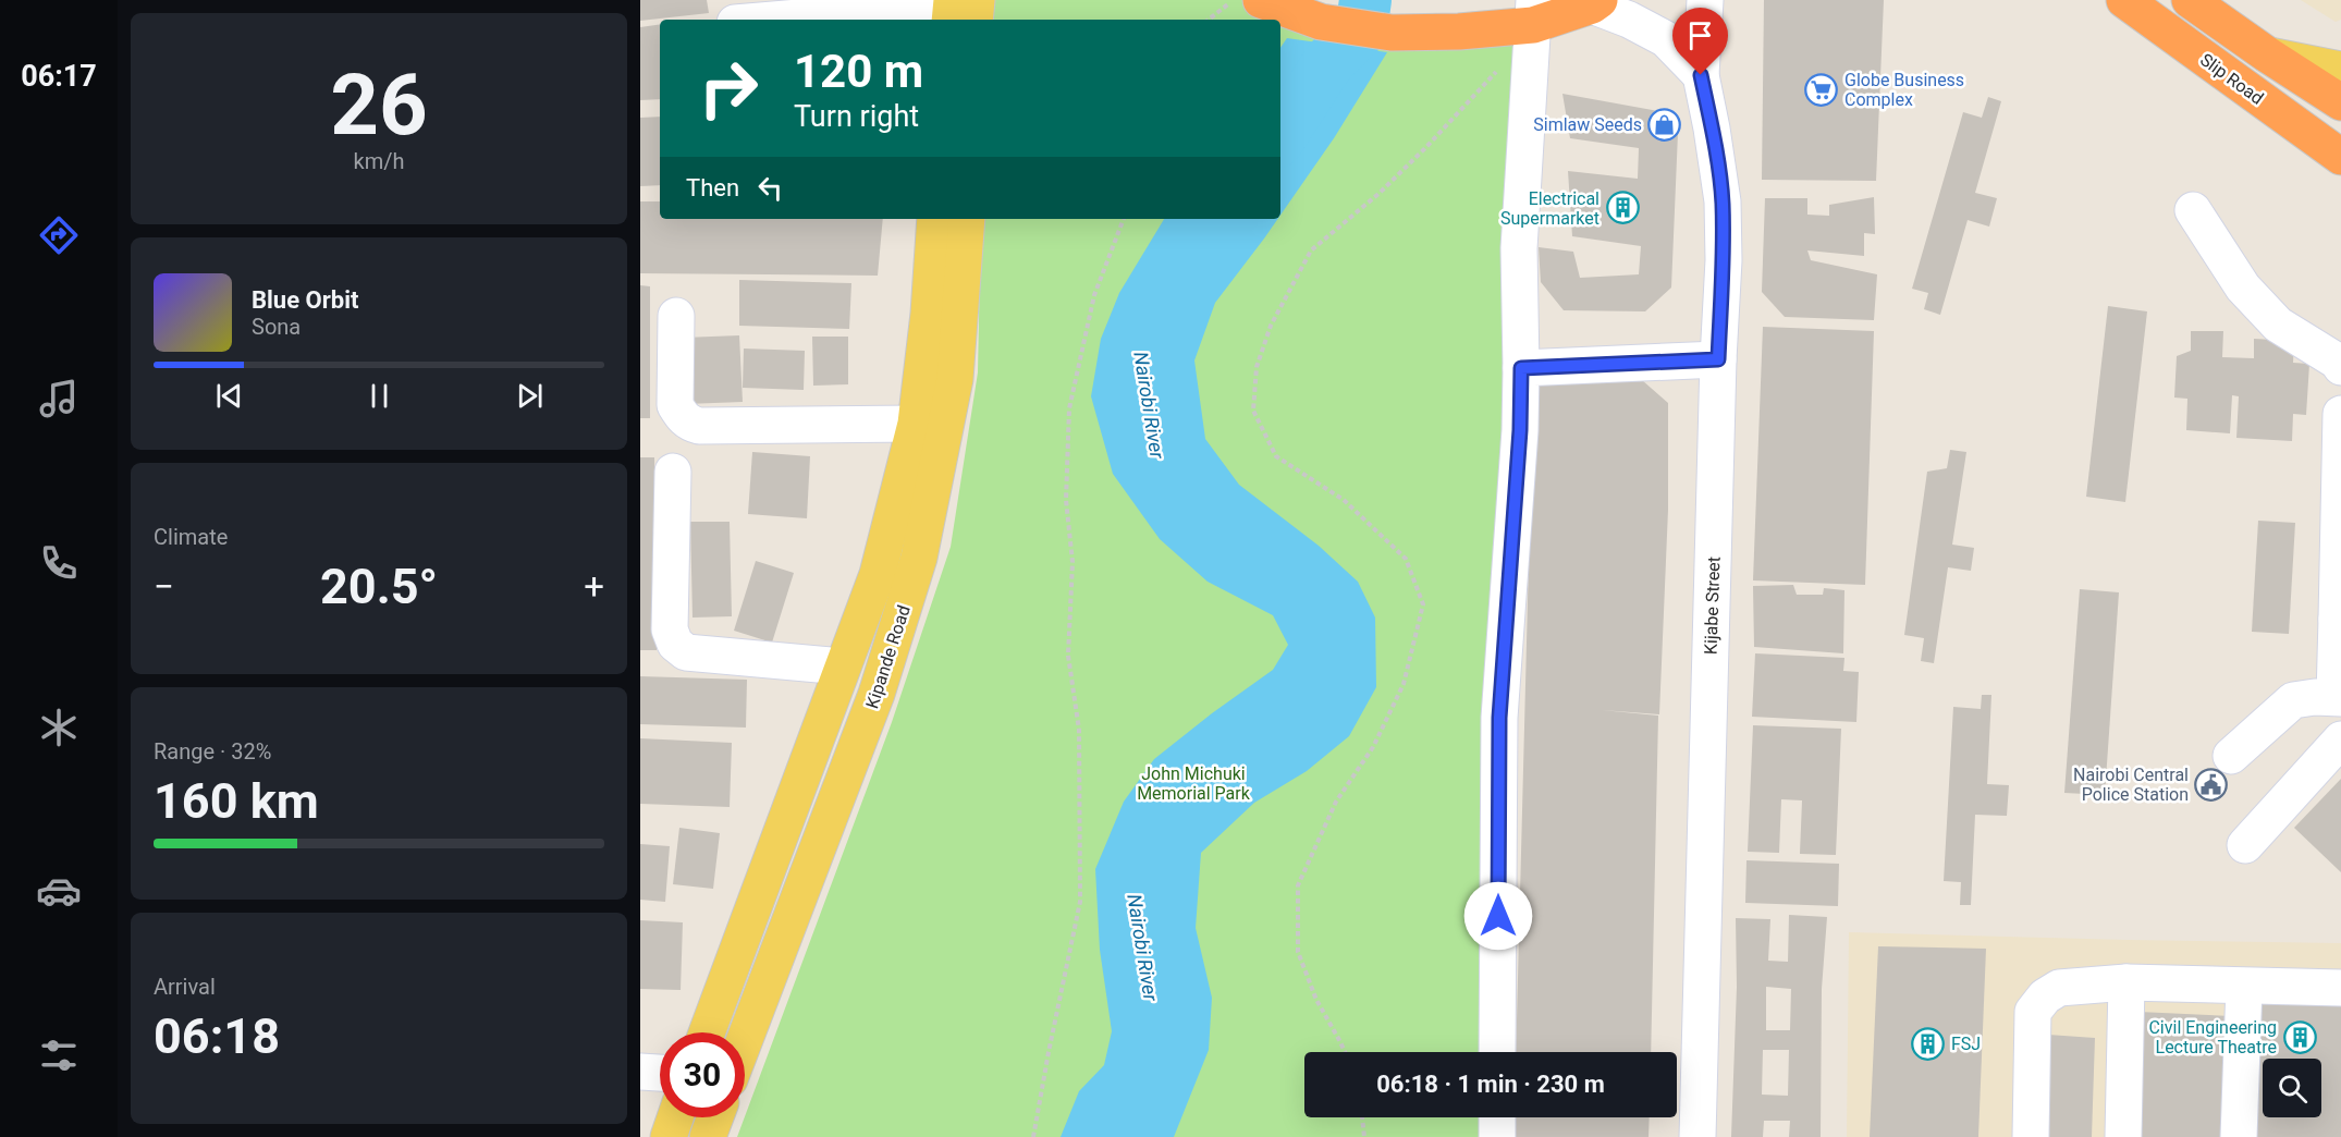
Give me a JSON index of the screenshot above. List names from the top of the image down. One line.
{"streets":{"highway":["Slip Road"],"main road":["Kipande Road"],"street":["Kijabe Street"]},"water":["Nairobi River"],"parks":["John Michuki Memorial Park"],"places":{"supermarket":["Globe Business Complex"],"shop":["Simlaw Seeds"],"building":["Electrical Supermarket","Civil Engineering Lecture Theatre","FSJ"],"public building":["Nairobi Central Police Station"]},"page":{"tabs":"06:17","tile":[["26","km/h"],"Climate",["Range · 32%","160 km"],["Arrival","06:18"]],"turn":["120 m","Turn right"],"then":"Then","song":["Blue Orbit","Sona"],"heat":["−","20.5°","+"],"limit":"30","trip":"06:18 · 1 min · 230 m"}}
